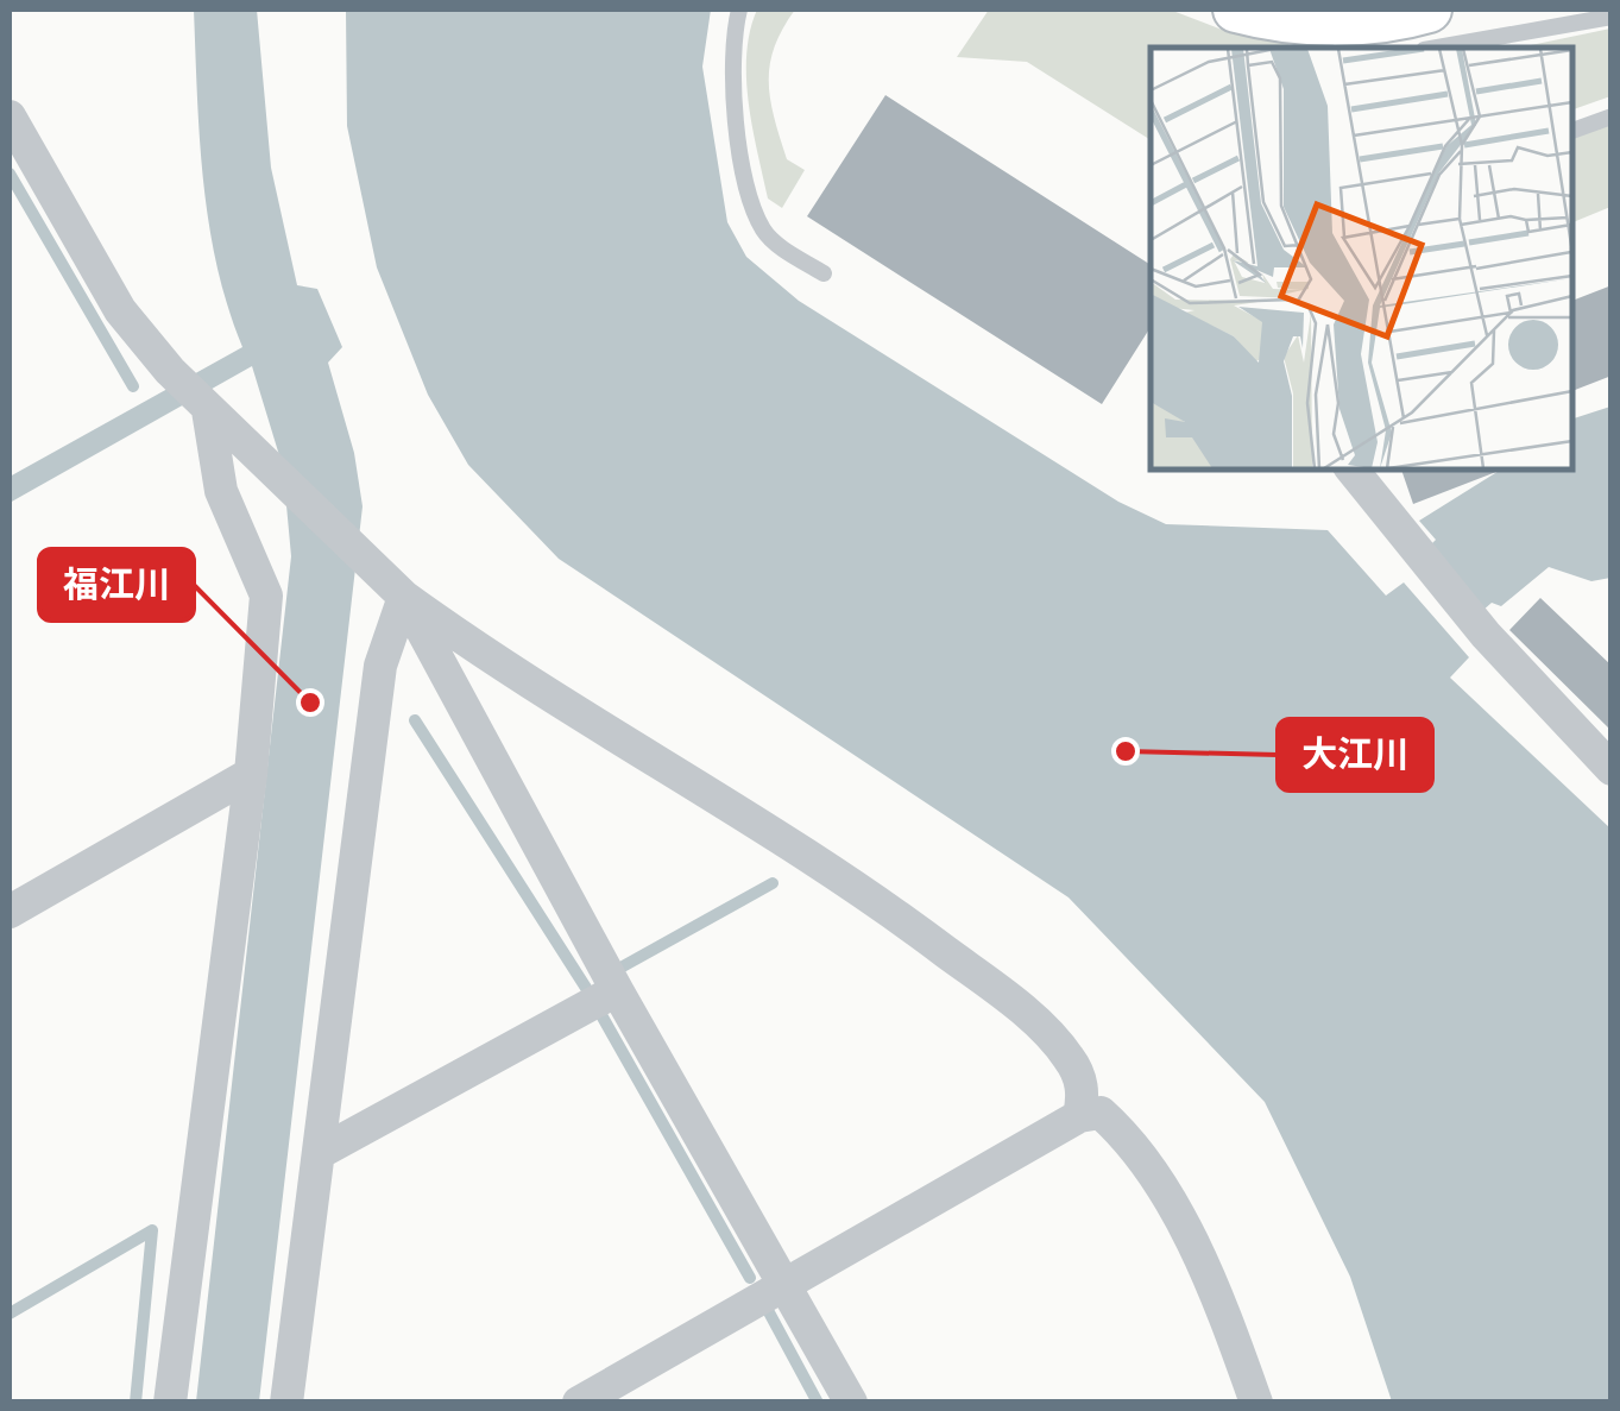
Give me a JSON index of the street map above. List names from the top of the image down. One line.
{"places":["福江川","大江川"]}
